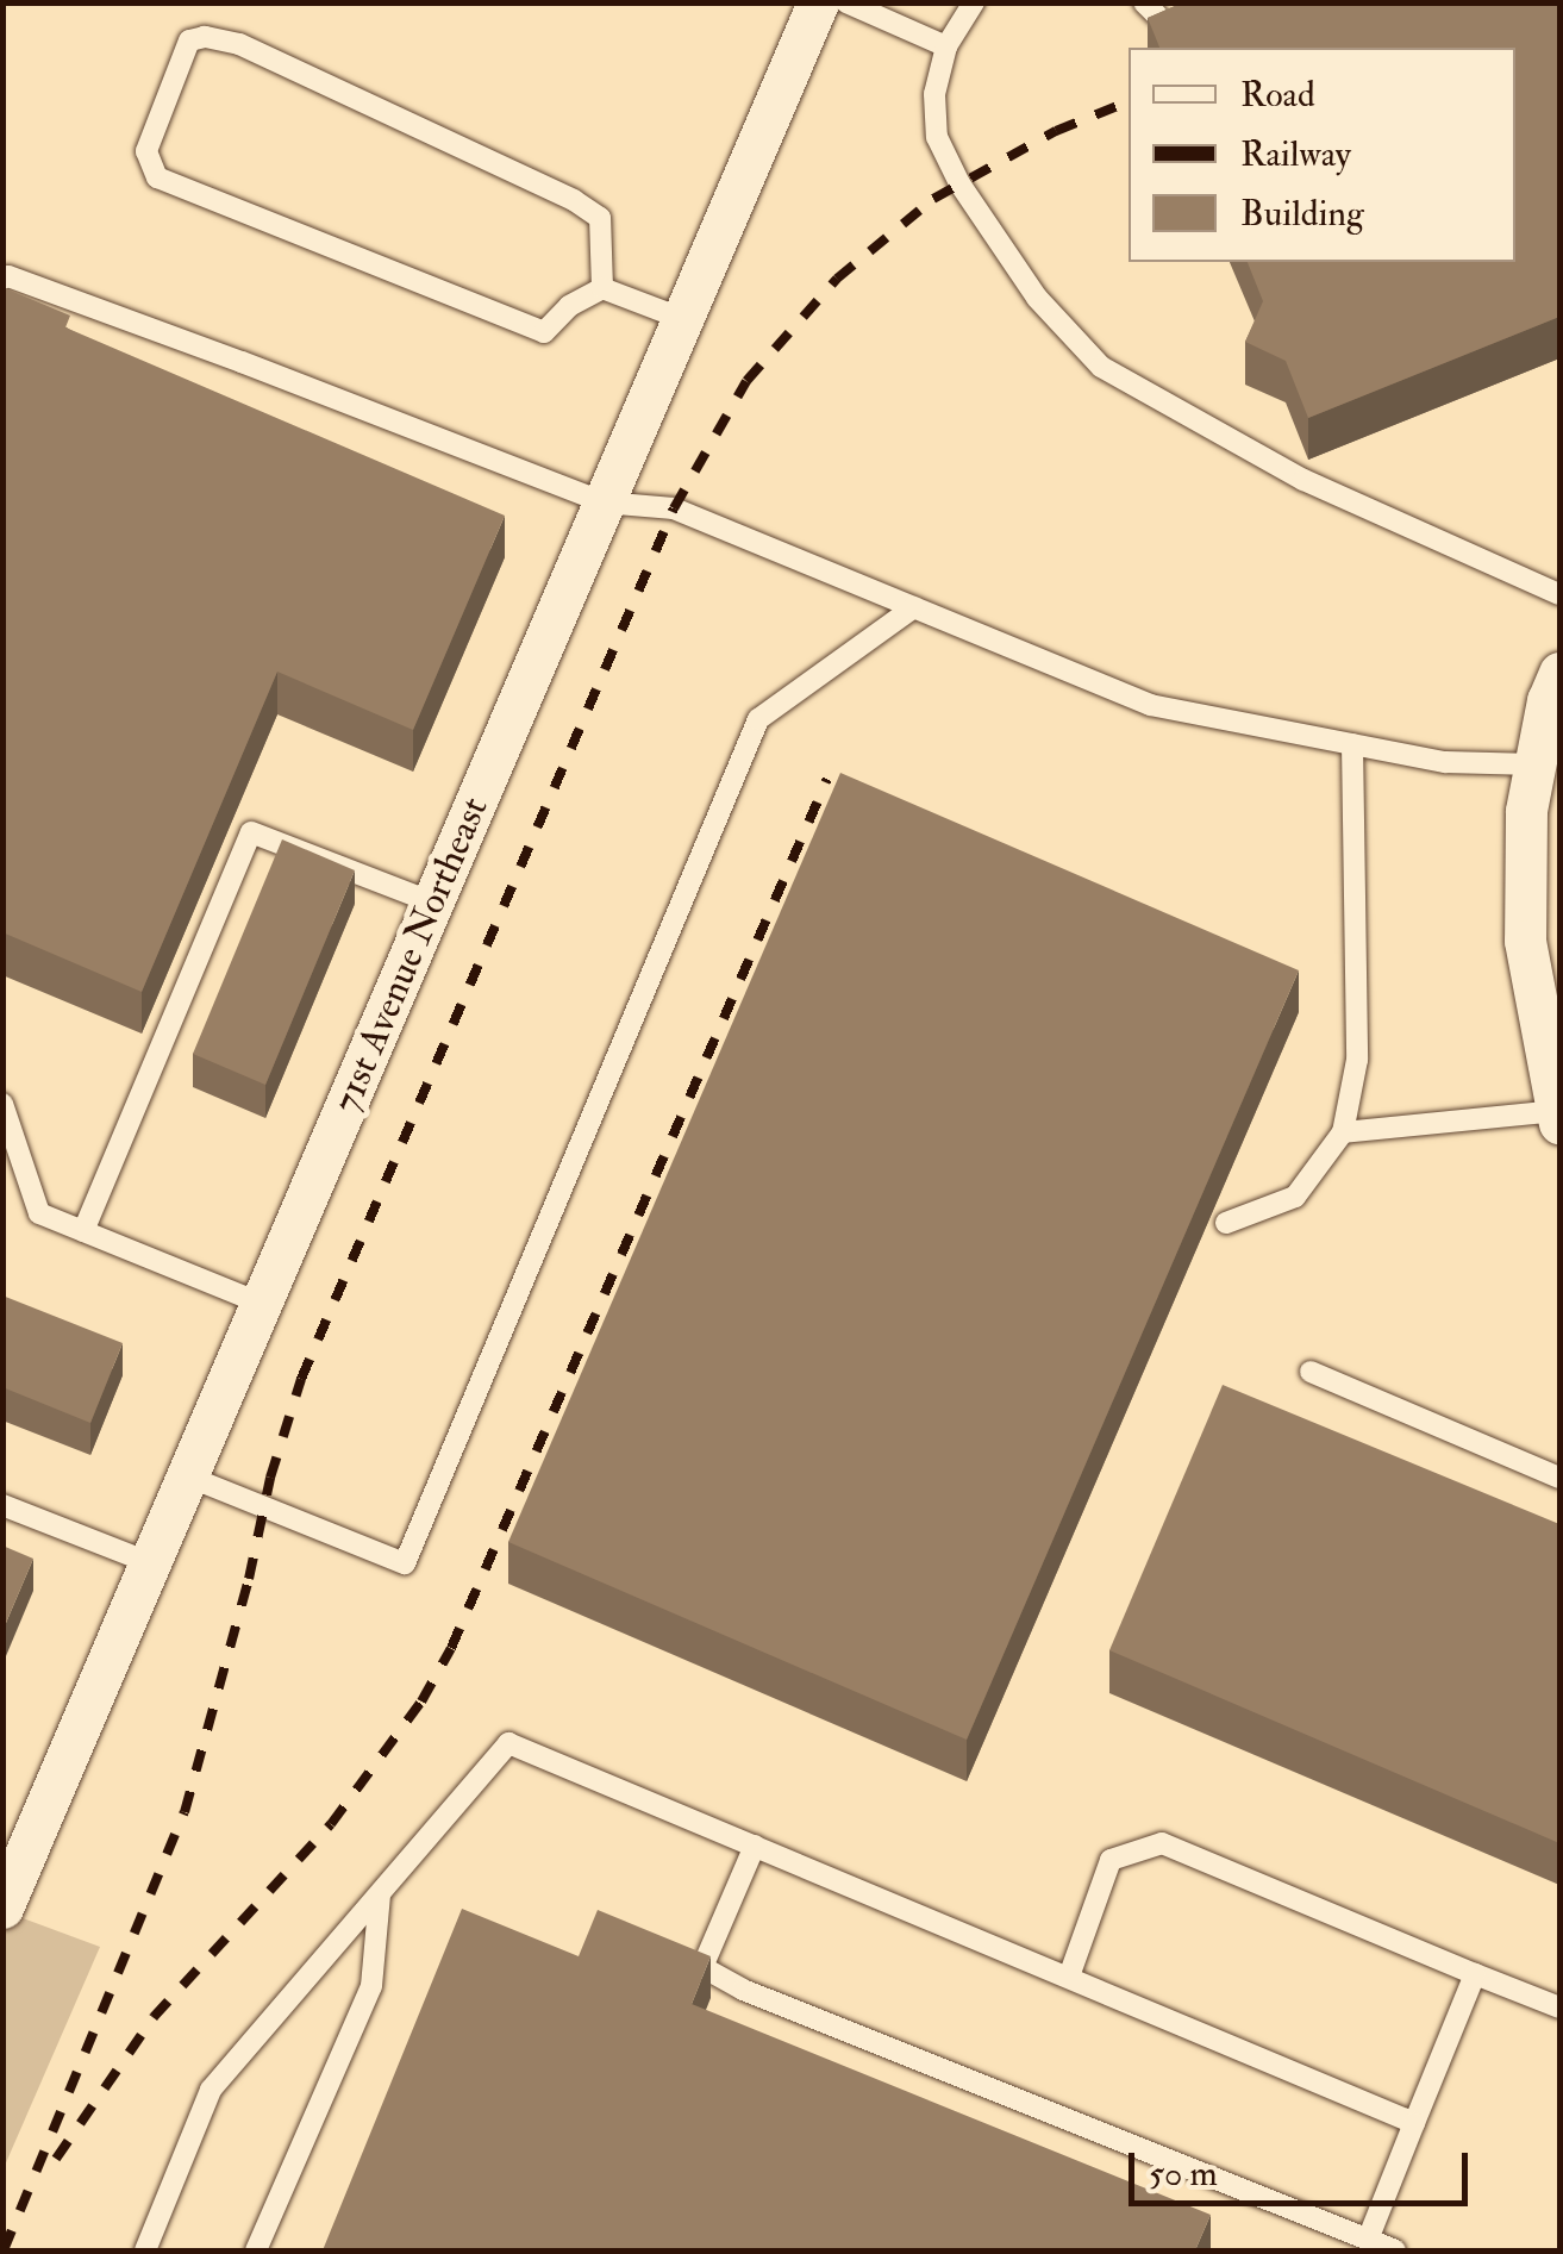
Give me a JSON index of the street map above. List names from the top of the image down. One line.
{"streets":{"street":["71st Avenue Northeast"]},"legend":["Road","Railway","Building"],"scale_bar":"50 m"}
